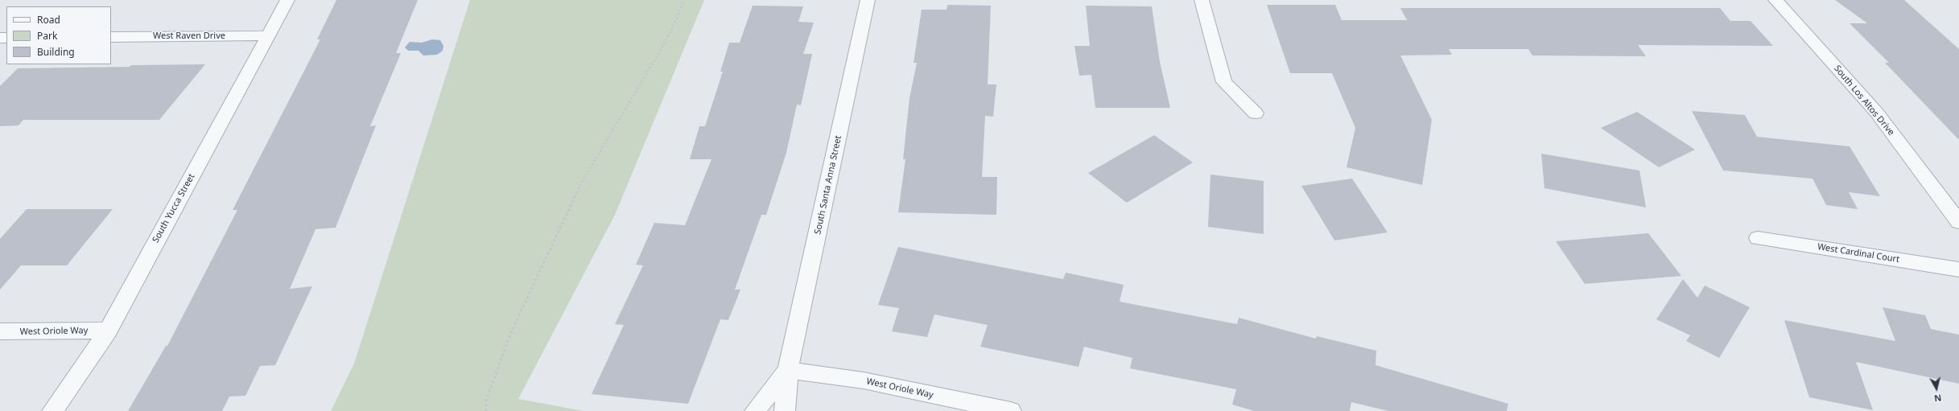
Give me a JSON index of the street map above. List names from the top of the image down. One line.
{"streets":{"street":["West Raven Drive","South Los Altos Drive","South Santa Anna Street","South Yucca Street","West Cardinal Court","West Oriole Way"]},"crossings":[["West Raven Drive","South Yucca Street"],["South Santa Anna Street","West Oriole Way"],["South Yucca Street","West Oriole Way"]],"legend":["Road","Park","Building"],"north":"bottom"}
